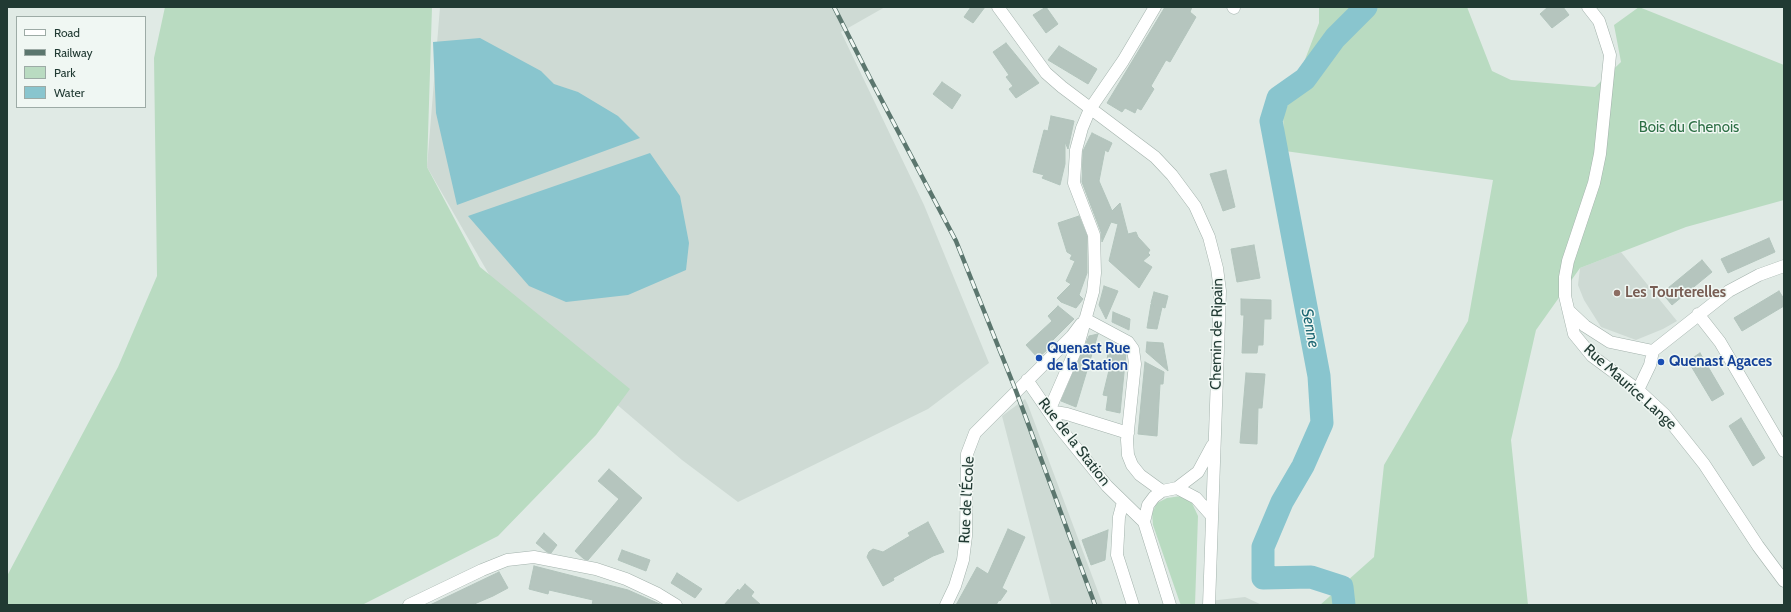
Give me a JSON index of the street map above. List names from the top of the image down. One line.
{"streets":{"street":["Chemin de Ripain","Rue Maurice Lange","Rue de la Station","Rue de l'École"]},"crossings":[["Rue de la Station","Rue de l'École"]],"water":["Senne"],"parks":["Bois du Chenois"],"places":["Les Tourterelles","Quenast Rue de la Station","Quenast Agaces"],"legend":["Road","Railway","Park","Water"]}
